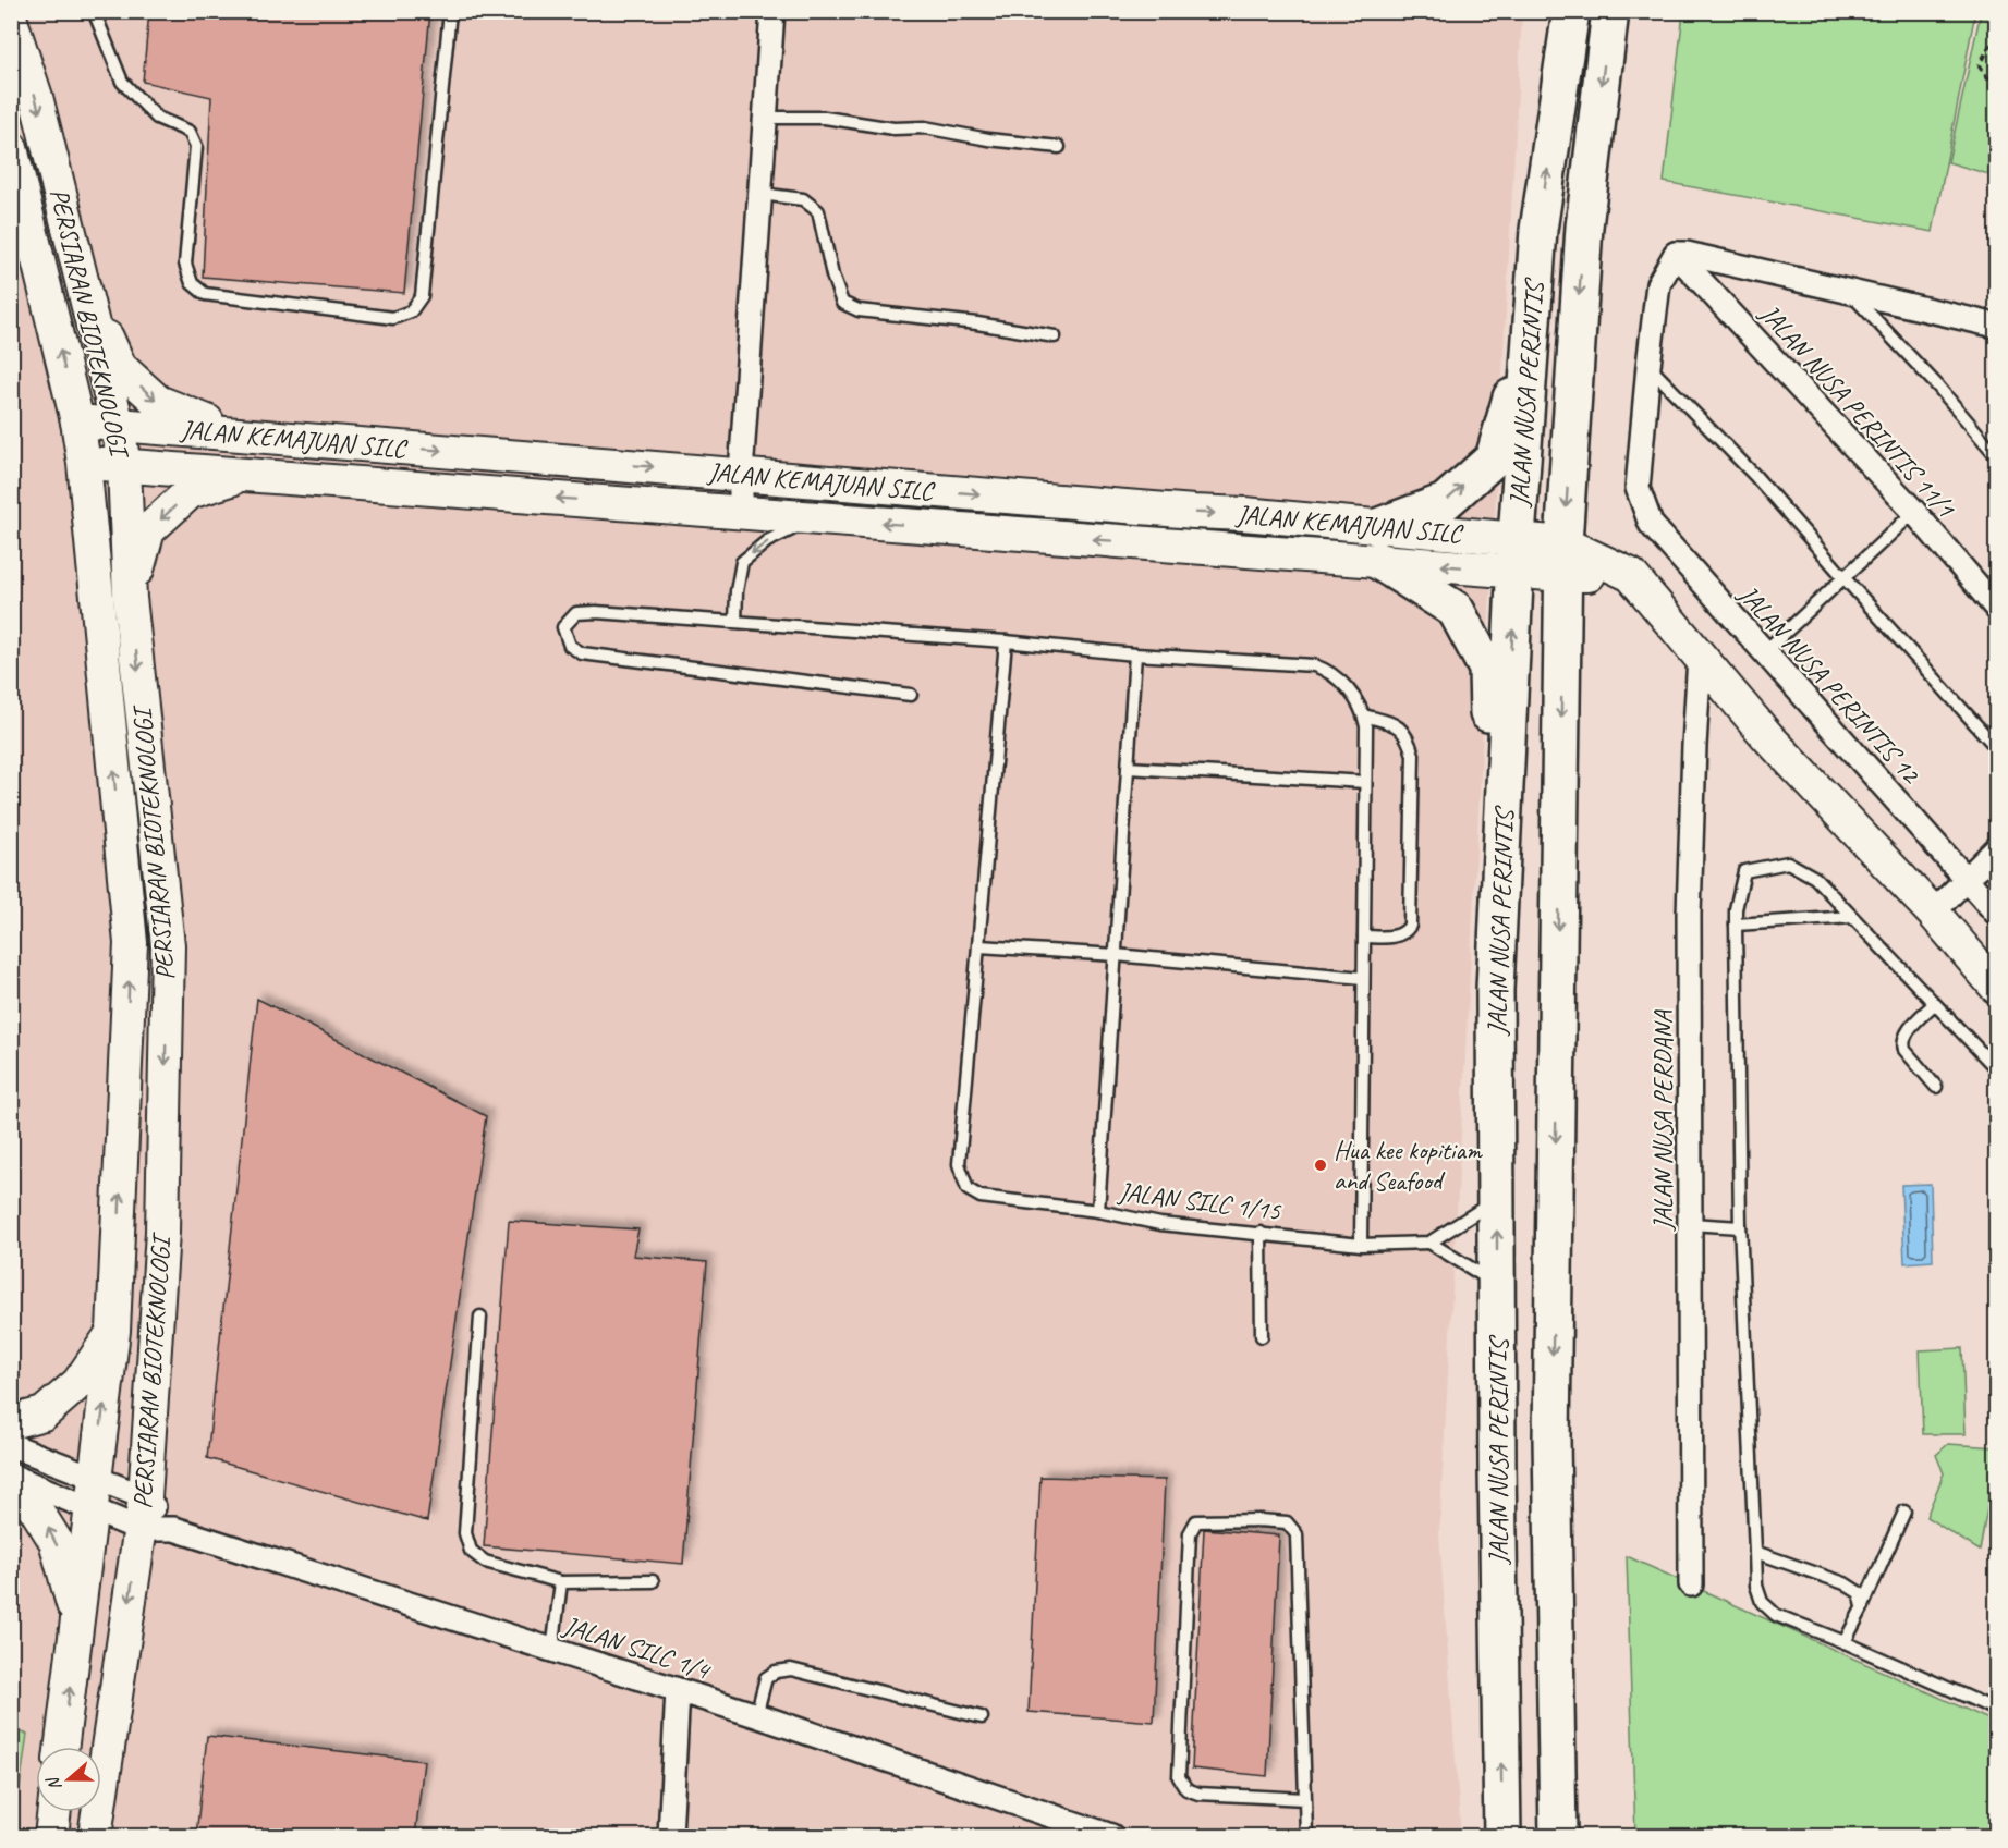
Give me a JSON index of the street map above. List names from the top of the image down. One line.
{"streets":{"main road":["JALAN NUSA PERINTIS"],"street":["PERSIARAN BIOTEKNOLOGI","JALAN NUSA PERINTIS 11/1","JALAN KEMAJUAN SILC","JALAN NUSA PERINTIS 12","JALAN NUSA PERDANA","JALAN SILC 1/4"],"lane":["JALAN SILC 1/15"]},"crossings":[["PERSIARAN BIOTEKNOLOGI","JALAN KEMAJUAN SILC"],["PERSIARAN BIOTEKNOLOGI","JALAN SILC 1/4"],["JALAN NUSA PERINTIS","JALAN KEMAJUAN SILC"],["JALAN KEMAJUAN SILC","JALAN NUSA PERDANA"]],"places":["Hua kee kopitiam and Seafood"],"north":"left"}
